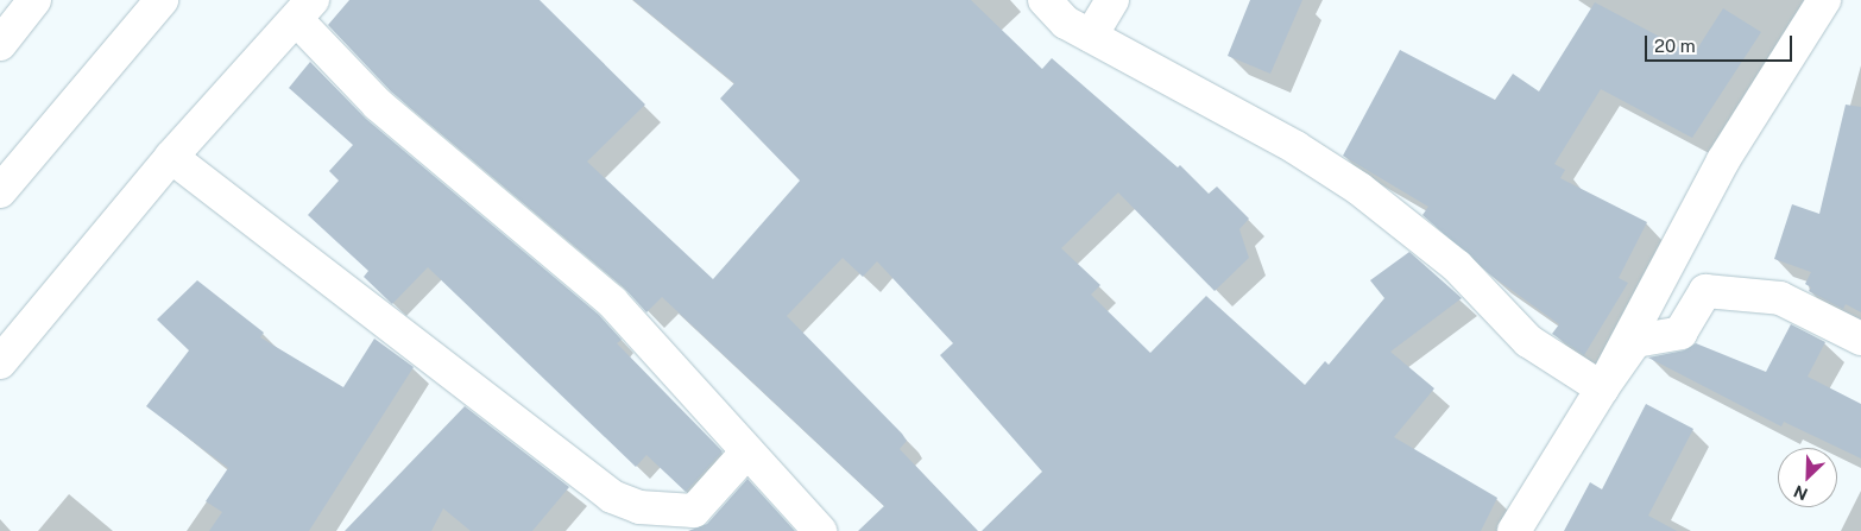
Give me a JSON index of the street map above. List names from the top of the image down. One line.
{"scale_bar":"20 m","north":"bottom left"}
